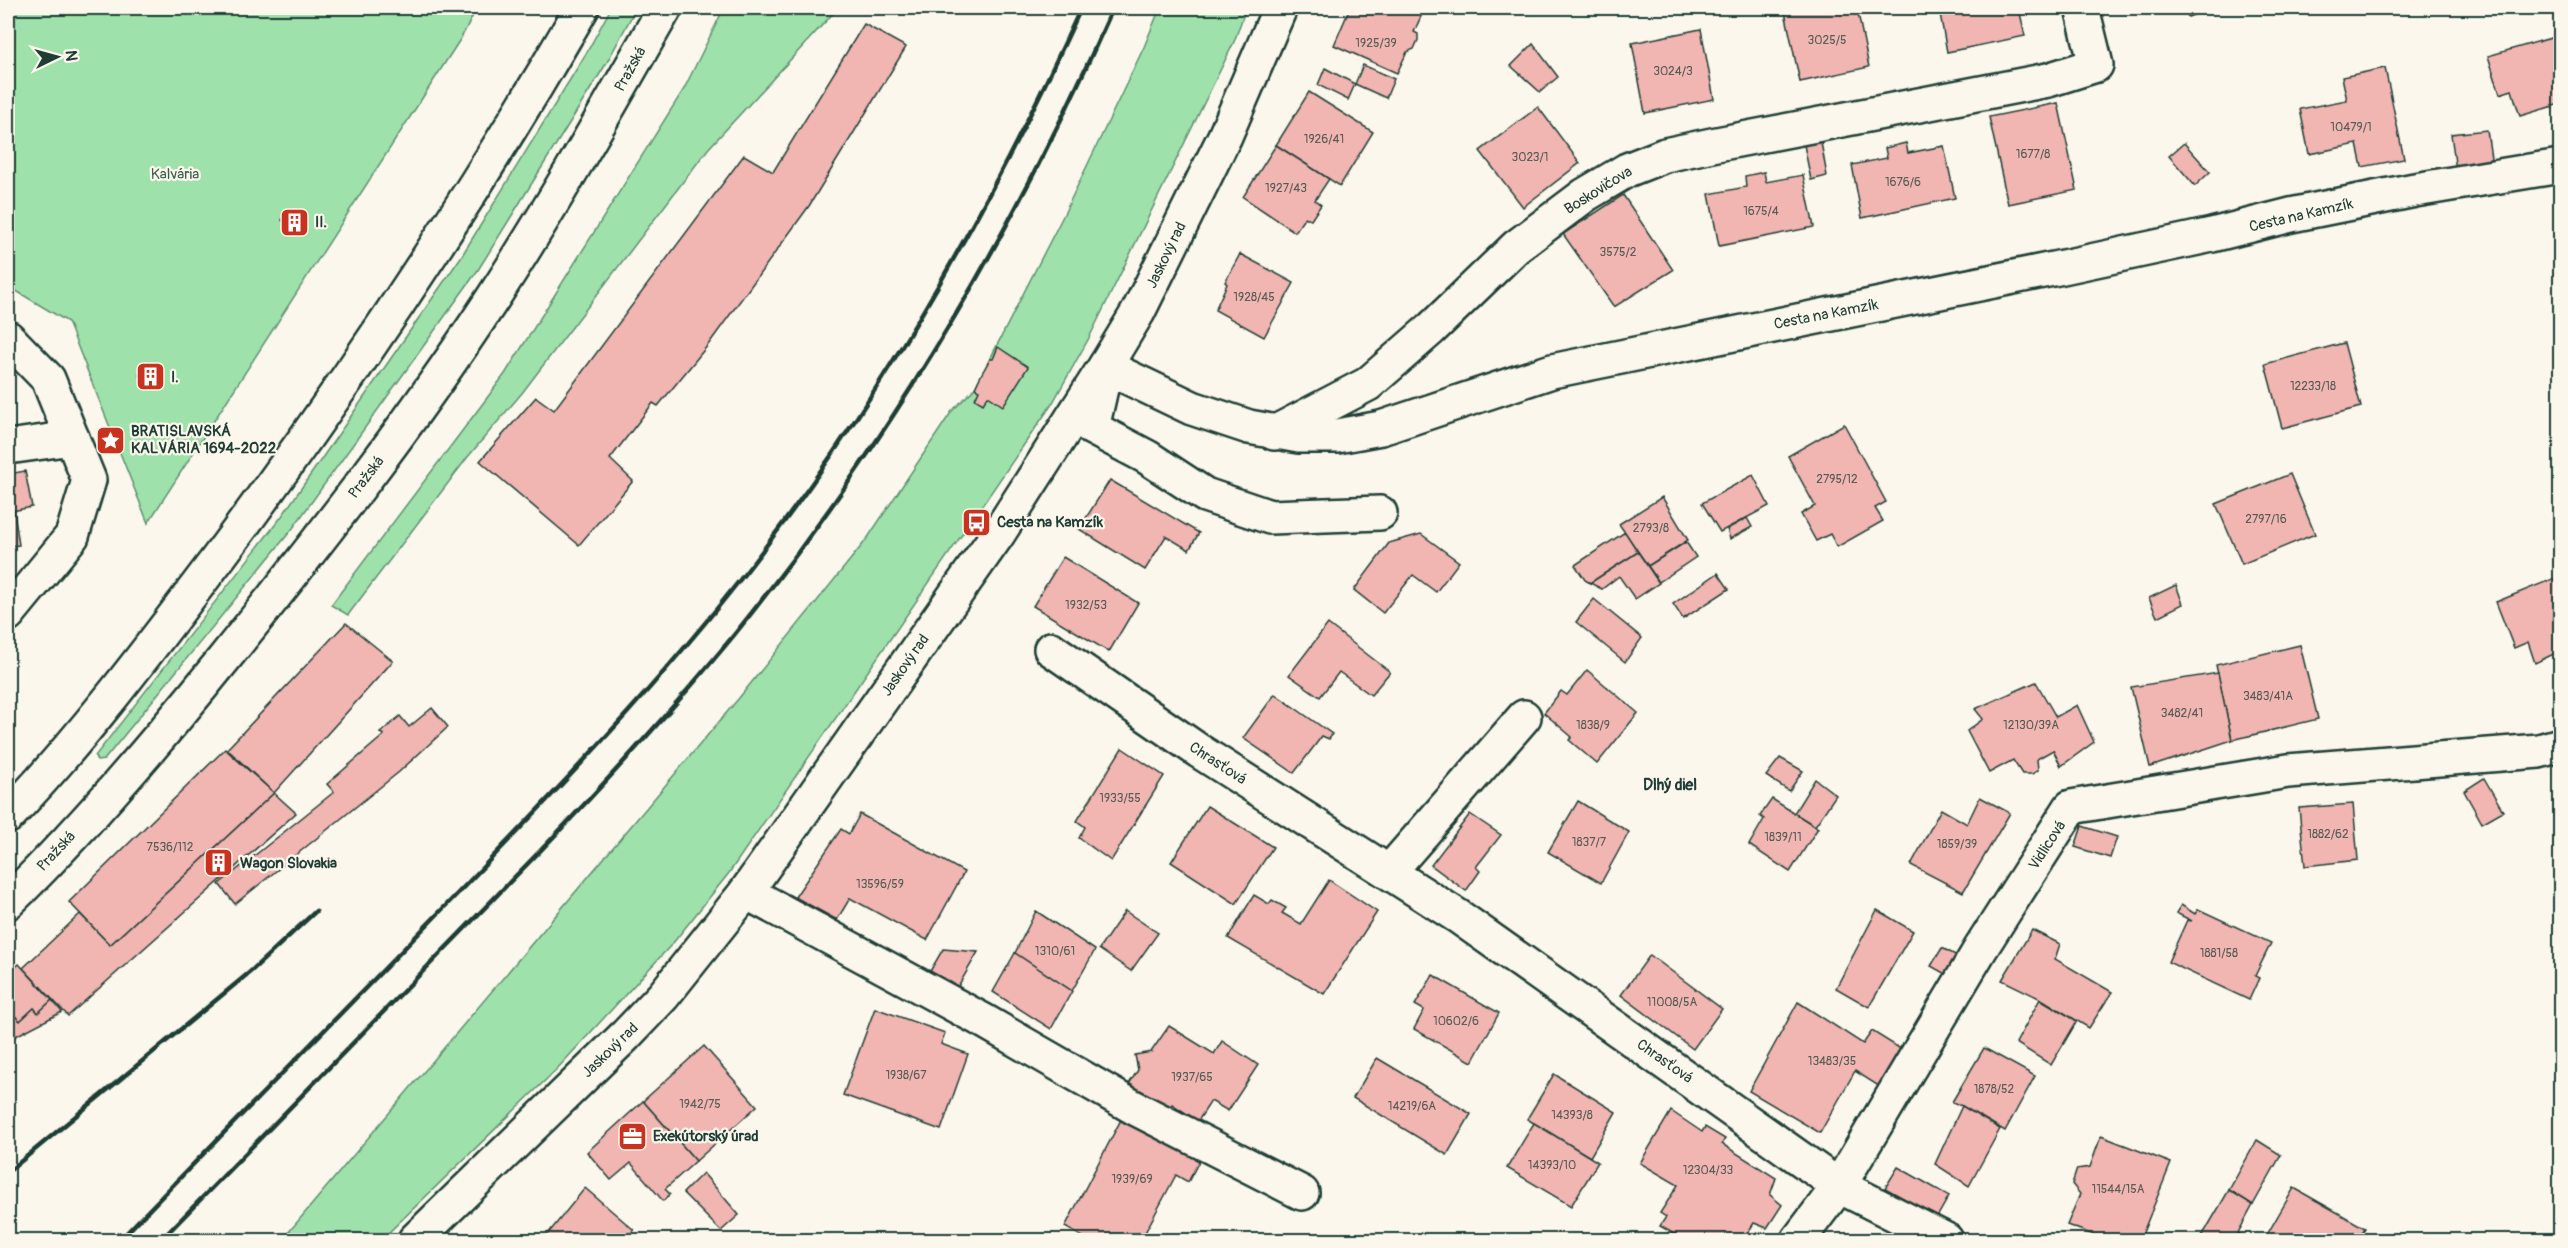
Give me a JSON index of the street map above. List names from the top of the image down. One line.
{"streets":{"street":["Pražská","Boskovičova","Cesta na Kamzík","Jaskový rad","Chrasťová","Vidlicová"]},"crossings":[["Boskovičova","Cesta na Kamzík"],["Cesta na Kamzík","Jaskový rad"],["Chrasťová","Vidlicová"]],"districts":["Dlhý diel"],"parks":["Kalvária"],"places":{"building":["II.","I.","Wagon Slovakia"],"place":["BRATISLAVSKÁ KALVÁRIA 1694-2022"],"bus stop":["Cesta na Kamzík"],"office":["Exekútorský úrad"]},"house_numbers":["3025/5","1925/39","3024/3","10479/1","1926/41","1677/8","3023/1","1676/6","1927/43","1675/4","3575/2","1928/45","12233/18","2795/12","2797/16","2793/8","1932/53","3483/41A","3482/41","1838/9","12130/39A","1933/55","1882/62","1839/11","1837/7","1859/39","7536/112","13596/59","1310/61","1881/58","11008/5A","10602/6","13483/35","1938/67","1937/65","1878/52","1942/75","14219/6A","14393/8","14393/10","12304/33","1939/69","11544/15A"],"north":"right"}
